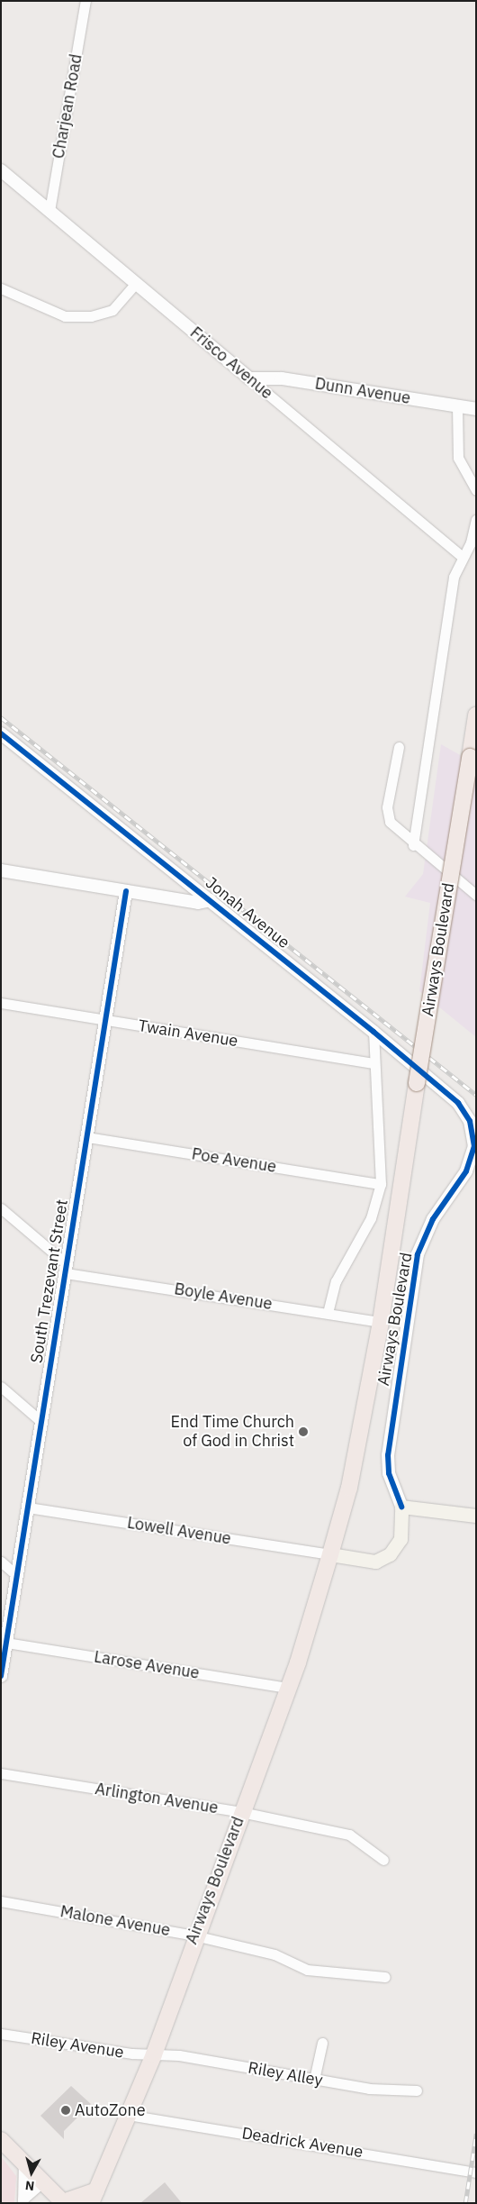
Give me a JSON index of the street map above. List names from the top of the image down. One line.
{"streets":{"main road":["Airways Boulevard"],"street":["Charjean Road","Frisco Avenue","Dunn Avenue","Jonah Avenue","Twain Avenue","Poe Avenue","South Trezevant Street","Boyle Avenue","Lowell Avenue","Larose Avenue","Arlington Avenue","Malone Avenue","Riley Avenue","Riley Alley","Deadrick Avenue"]},"crossings":[["Charjean Road","Frisco Avenue"],["Frisco Avenue","Dunn Avenue"],["Jonah Avenue","Airways Boulevard"],["Airways Boulevard","Boyle Avenue"],["Airways Boulevard","Lowell Avenue"],["Airways Boulevard","Larose Avenue"],["Airways Boulevard","Arlington Avenue"],["Airways Boulevard","Malone Avenue"],["Airways Boulevard","Riley Avenue"],["Airways Boulevard","Riley Alley"],["Airways Boulevard","Deadrick Avenue"],["Twain Avenue","South Trezevant Street"],["Poe Avenue","South Trezevant Street"],["South Trezevant Street","Boyle Avenue"],["South Trezevant Street","Lowell Avenue"],["South Trezevant Street","Larose Avenue"],["Riley Avenue","Riley Alley"]],"places":["End Time Church of God in Christ","AutoZone"],"north":"bottom"}
